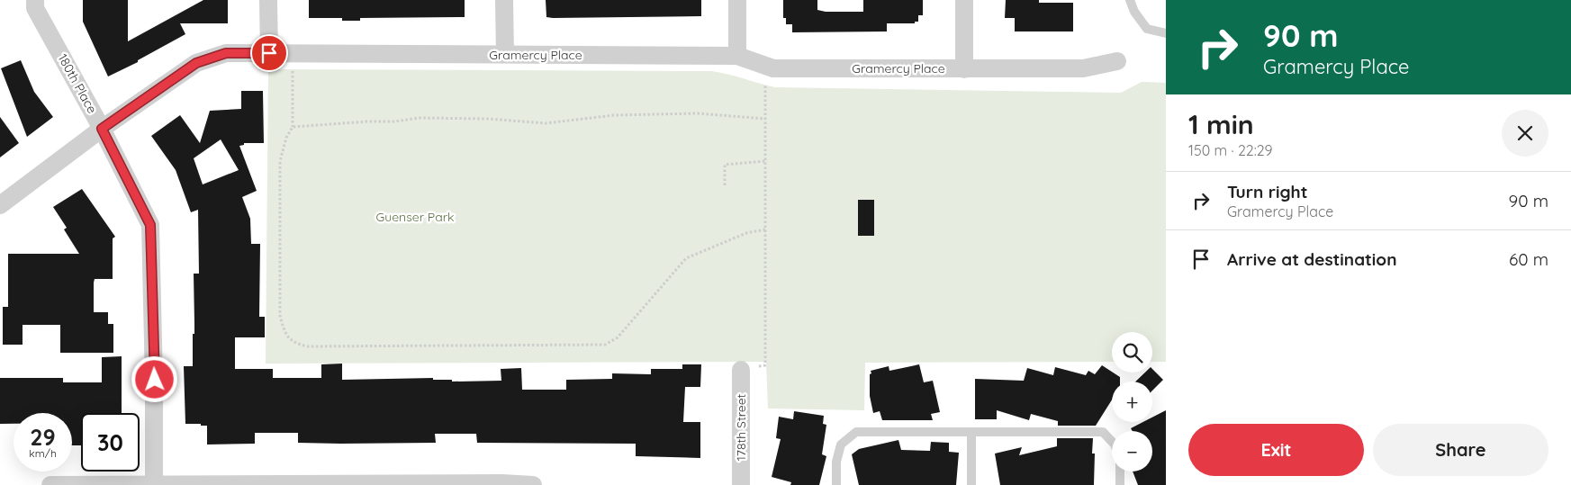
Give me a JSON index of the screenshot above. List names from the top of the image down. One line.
{"streets":{"street":["Gramercy Place","180th Place","178th Street"]},"crossings":[["Gramercy Place","180th Place"]],"parks":["Guenser Park"],"page":{"turn":["90 m","Gramercy Place"],"heading":["1 min","150 m · 22:29"],"list":[{"name":"Turn right","note":"Gramercy Place","value":"90 m"},{"name":"Arrive at destination","value":"60 m"}],"map_buttons":["+","−"],"speed":"29 km/h","limit":"30","buttons":["Exit","Share"]}}
